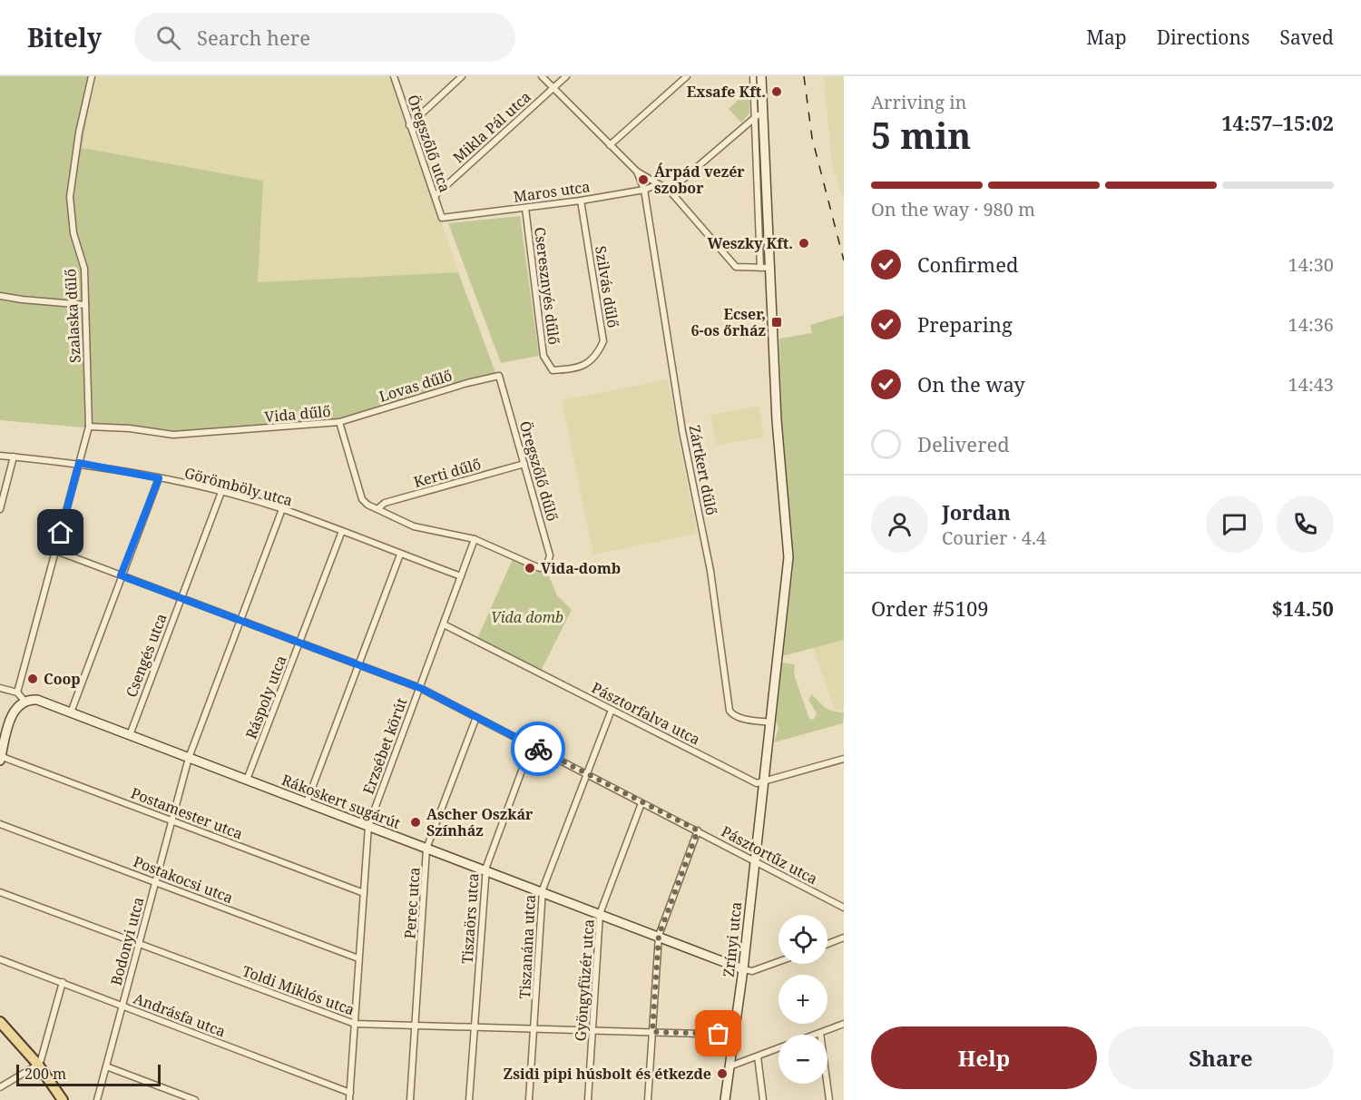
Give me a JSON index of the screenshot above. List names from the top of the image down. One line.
{"streets":{"main road":["Rákoskert sugárút","Zrínyi utca"],"street":["Mikla Pál utca","Öregszőlő utca","Maros utca","Cseresznyés dűlő","Szilvás dűlő","Szalaska dűlő","Lovas dűlő","Vida dűlő","Zártkert dűlő","Öregszőlő dűlő","Kerti dűlő","Görömböly utca","Csengés utca","Ráspoly utca","Pásztorfalva utca","Erzsébet körút","Postamester utca","Pásztortűz utca","Postakocsi utca","Perec utca","Tiszaörs utca","Bodonyi utca","Tiszanána utca","Gyöngyfüzér utca","Toldi Miklós utca","Andrásfa utca"]},"crossings":[["Mikla Pál utca","Öregszőlő utca"],["Öregszőlő utca","Maros utca"],["Maros utca","Cseresznyés dűlő"],["Maros utca","Szilvás dűlő"],["Maros utca","Zártkert dűlő"],["Cseresznyés dűlő","Szilvás dűlő"],["Szalaska dűlő","Vida dűlő"],["Szalaska dűlő","Görömböly utca"],["Szalaska dűlő","Pásztortűz utca"],["Lovas dűlő","Vida dűlő"],["Lovas dűlő","Öregszőlő dűlő"],["Vida dűlő","Öregszőlő dűlő"],["Vida dűlő","Kerti dűlő"],["Vida dűlő","Erzsébet körút"],["Zártkert dűlő","Zrínyi utca"],["Öregszőlő dűlő","Kerti dűlő"],["Görömböly utca","Csengés utca"],["Görömböly utca","Ráspoly utca"],["Görömböly utca","Erzsébet körút"],["Görömböly utca","Bodonyi utca"],["Csengés utca","Rákoskert sugárút"],["Csengés utca","Pásztortűz utca"],["Ráspoly utca","Rákoskert sugárút"],["Ráspoly utca","Pásztortűz utca"],["Pásztorfalva utca","Erzsébet körút"],["Pásztorfalva utca","Zrínyi utca"],["Pásztorfalva utca","Tiszanána utca"],["Erzsébet körút","Rákoskert sugárút"],["Erzsébet körút","Postamester utca"],["Erzsébet körút","Pásztortűz utca"],["Erzsébet körút","Postakocsi utca"],["Erzsébet körút","Toldi Miklós utca"],["Erzsébet körút","Andrásfa utca"],["Rákoskert sugárút","Perec utca"],["Rákoskert sugárút","Tiszaörs utca"],["Rákoskert sugárút","Zrínyi utca"],["Rákoskert sugárút","Bodonyi utca"],["Rákoskert sugárút","Tiszanána utca"],["Rákoskert sugárút","Gyöngyfüzér utca"],["Postamester utca","Bodonyi utca"],["Pásztortűz utca","Perec utca"],["Pásztortűz utca","Tiszaörs utca"],["Pásztortűz utca","Zrínyi utca"],["Pásztortűz utca","Bodonyi utca"],["Pásztortűz utca","Tiszanána utca"],["Pásztortűz utca","Gyöngyfüzér utca"],["Postakocsi utca","Bodonyi utca"],["Perec utca","Toldi Miklós utca"],["Tiszaörs utca","Toldi Miklós utca"],["Zrínyi utca","Toldi Miklós utca"],["Bodonyi utca","Toldi Miklós utca"],["Bodonyi utca","Andrásfa utca"],["Tiszanána utca","Toldi Miklós utca"],["Gyöngyfüzér utca","Toldi Miklós utca"]],"parks":["Vida domb"],"places":{"other":["Exsafe Kft.","Árpád vezér szobor","Weszky Kft.","Vida-domb","Coop","Ascher Oszkár Színház","Zsidi pipi húsbolt és étkezde"],"transit":["Ecser, 6-os őrház"]},"scale_bar":"200 m","page":{"header":"Bitely","search":"Search here","nav":["Map","Directions","Saved"],"heading":["5 min","Arriving in","14:57–15:02"],"panel":["Jordan","Courier · 4.4","Order #5109","$14.50"],"bar":"On the way · 980 m","list":[["Confirmed","14:30"],["Preparing","14:36"],["On the way","14:43"],"Delivered"],"map_buttons":["+","−"],"buttons":["Help","Share"],"scale":"200 m"}}
